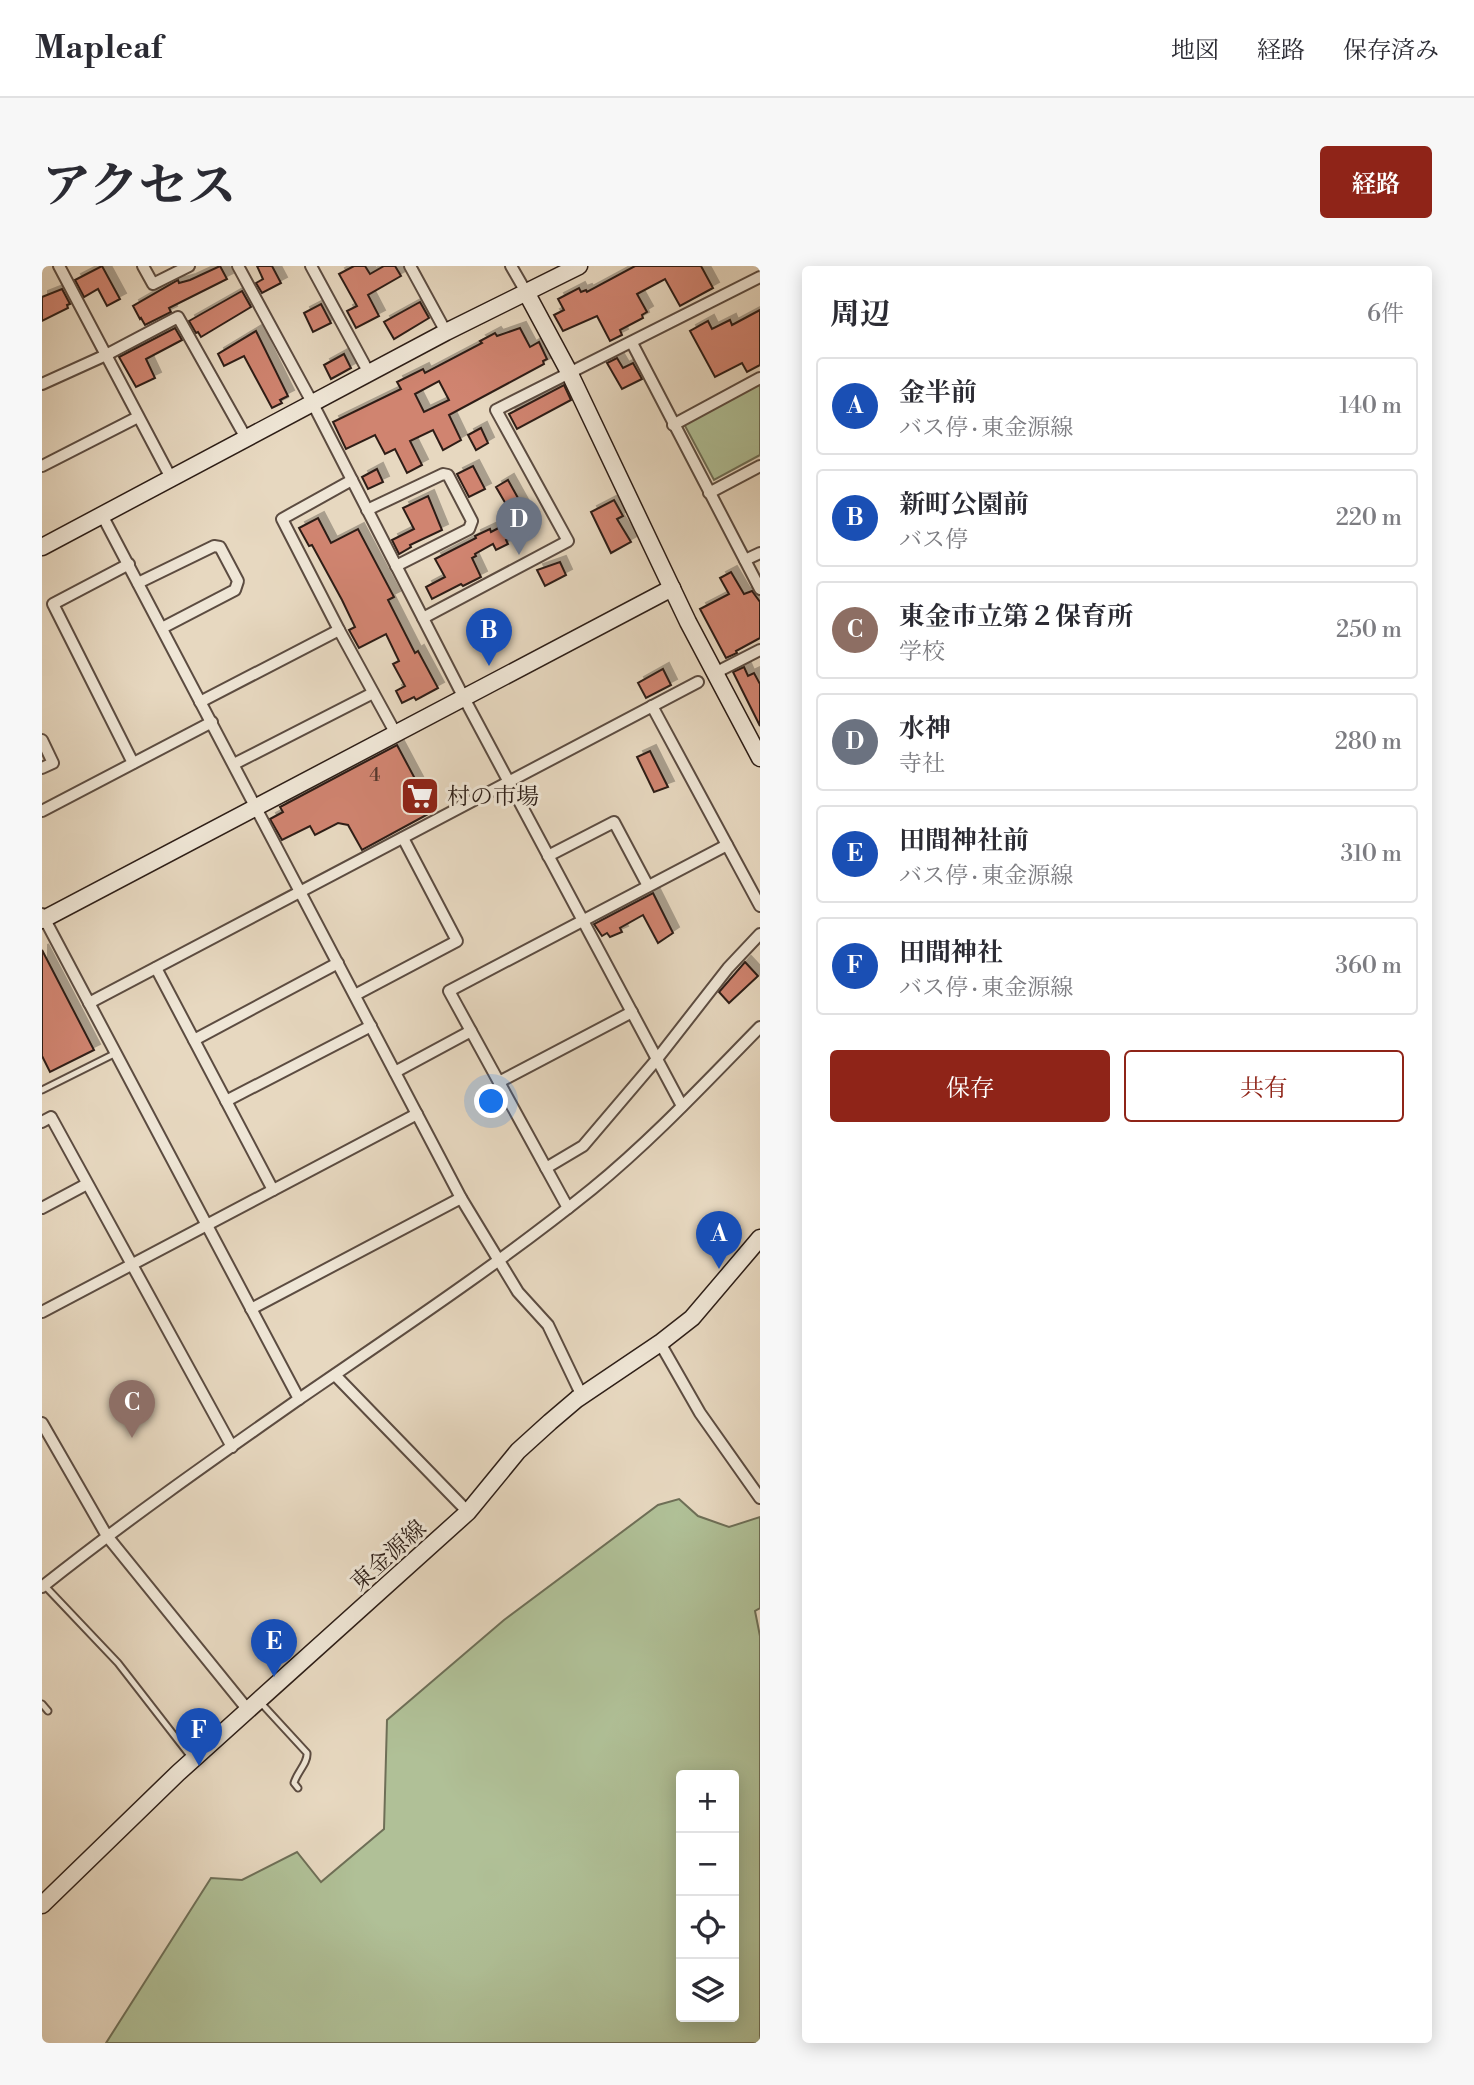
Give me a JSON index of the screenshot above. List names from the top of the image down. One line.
{"streets":{"street":["東金源線"]},"places":{"supermarket":["村の市場"]},"house_numbers":["4"],"page":{"header":"Mapleaf","nav":["地図","経路","保存済み"],"title":"アクセス","buttons":["経路",["保存","共有"]],"heading":["周辺","6件"],"list":[{"mark":"A","name":"金半前","note":"バス停 · 東金源線","value":"140 m"},{"mark":"B","name":"新町公園前","note":"バス停","value":"220 m"},{"mark":"C","name":"東金市立第２保育所","note":"学校","value":"250 m"},{"mark":"D","name":"水神","note":"寺社","value":"280 m"},{"mark":"E","name":"田間神社前","note":"バス停 · 東金源線","value":"310 m"},{"mark":"F","name":"田間神社","note":"バス停 · 東金源線","value":"360 m"}],"pins":["D","B","A","C","E","F"],"map_buttons":["+","−"]}}
